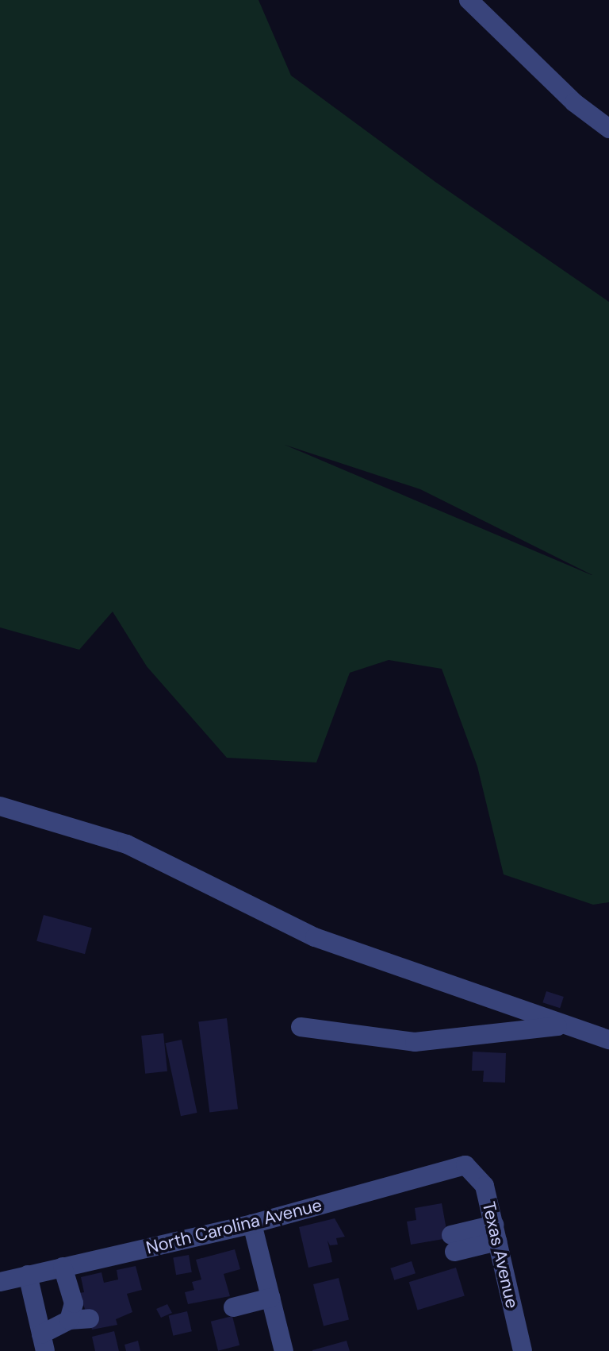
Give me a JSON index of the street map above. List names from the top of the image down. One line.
{"streets":{"street":["North Carolina Avenue","Texas Avenue"]},"crossings":[["North Carolina Avenue","Texas Avenue"]]}
